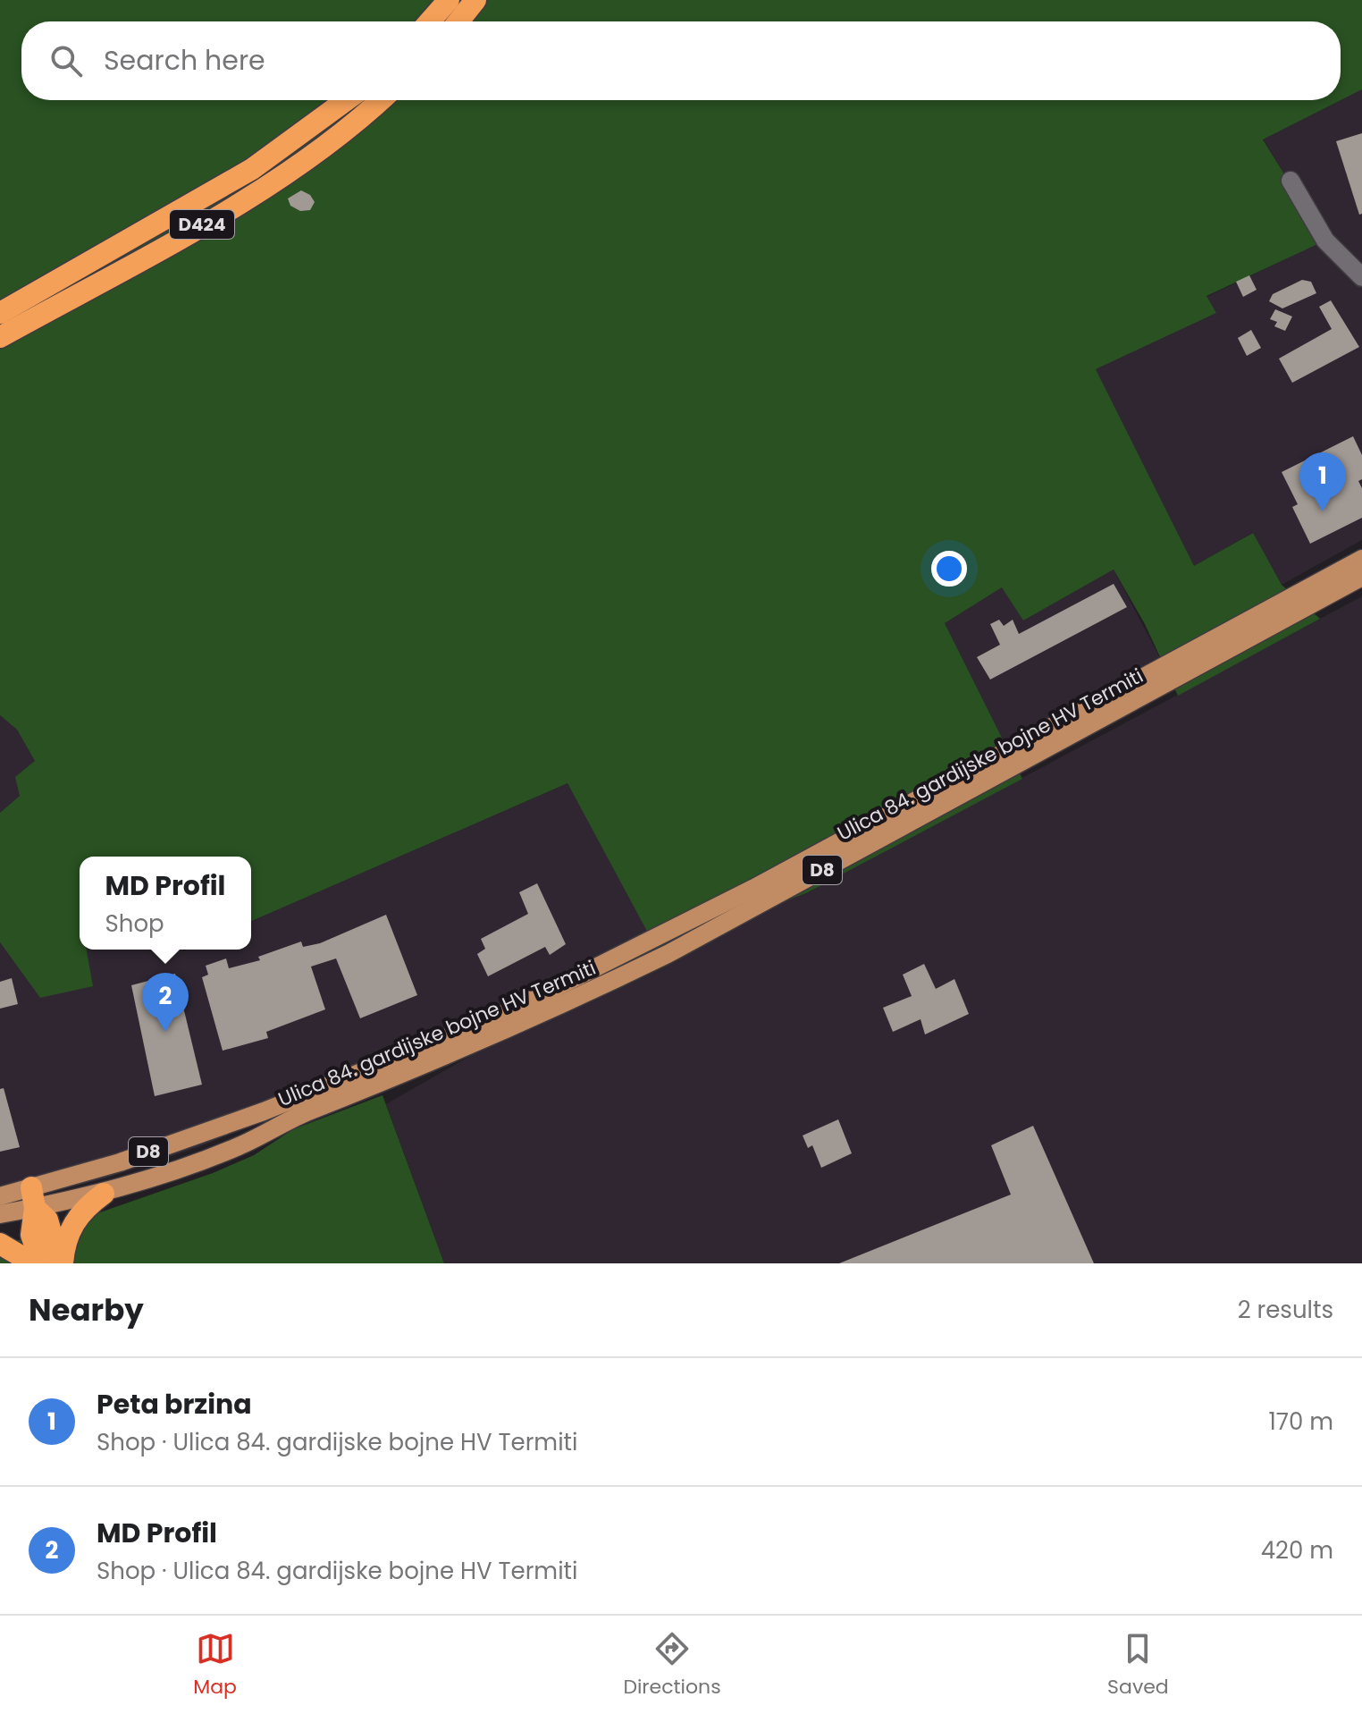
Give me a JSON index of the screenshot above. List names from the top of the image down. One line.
{"streets":{"highway":["D424"],"main road":["Ulica 84. gardijske bojne HV Termiti","D8"]},"page":{"search":"Search here","pins":["1","2"],"popup":["MD Profil","Shop"],"heading":["Nearby","2 results"],"list":[{"mark":"1","name":"Peta brzina","note":"Shop · Ulica 84. gardijske bojne HV Termiti","value":"170 m"},{"mark":"2","name":"MD Profil","note":"Shop · Ulica 84. gardijske bojne HV Termiti","value":"420 m"}],"nav":["Map","Directions","Saved"]}}
